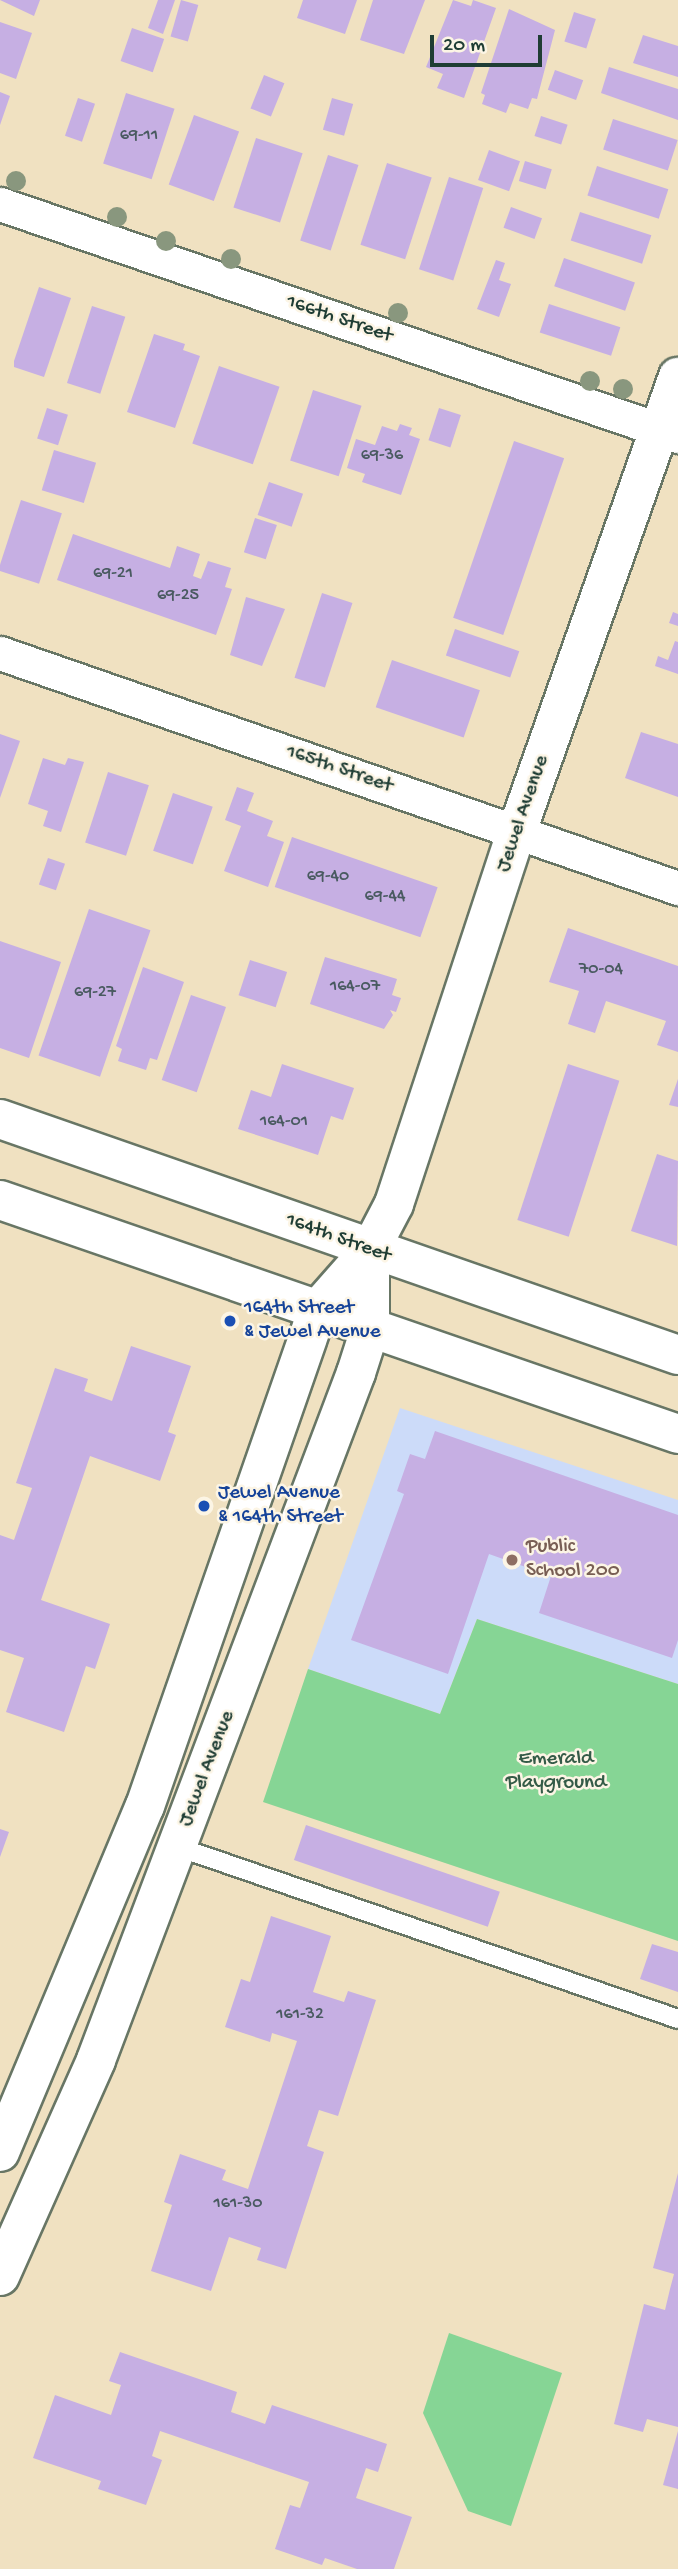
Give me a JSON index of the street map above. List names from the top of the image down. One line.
{"streets":{"street":["166th Street","165th Street","Jewel Avenue","164th Street"]},"crossings":[["166th Street","Jewel Avenue"],["165th Street","Jewel Avenue"],["Jewel Avenue","164th Street"]],"parks":["Emerald Playground"],"places":["164th Street & Jewel Avenue","Jewel Avenue & 164th Street","Public School 200"],"house_numbers":["69-11","69-36","69-21","69-25","69-40","69-44","70-04","164-07","69-27","164-01","161-32","161-30"],"scale_bar":"20 m"}
